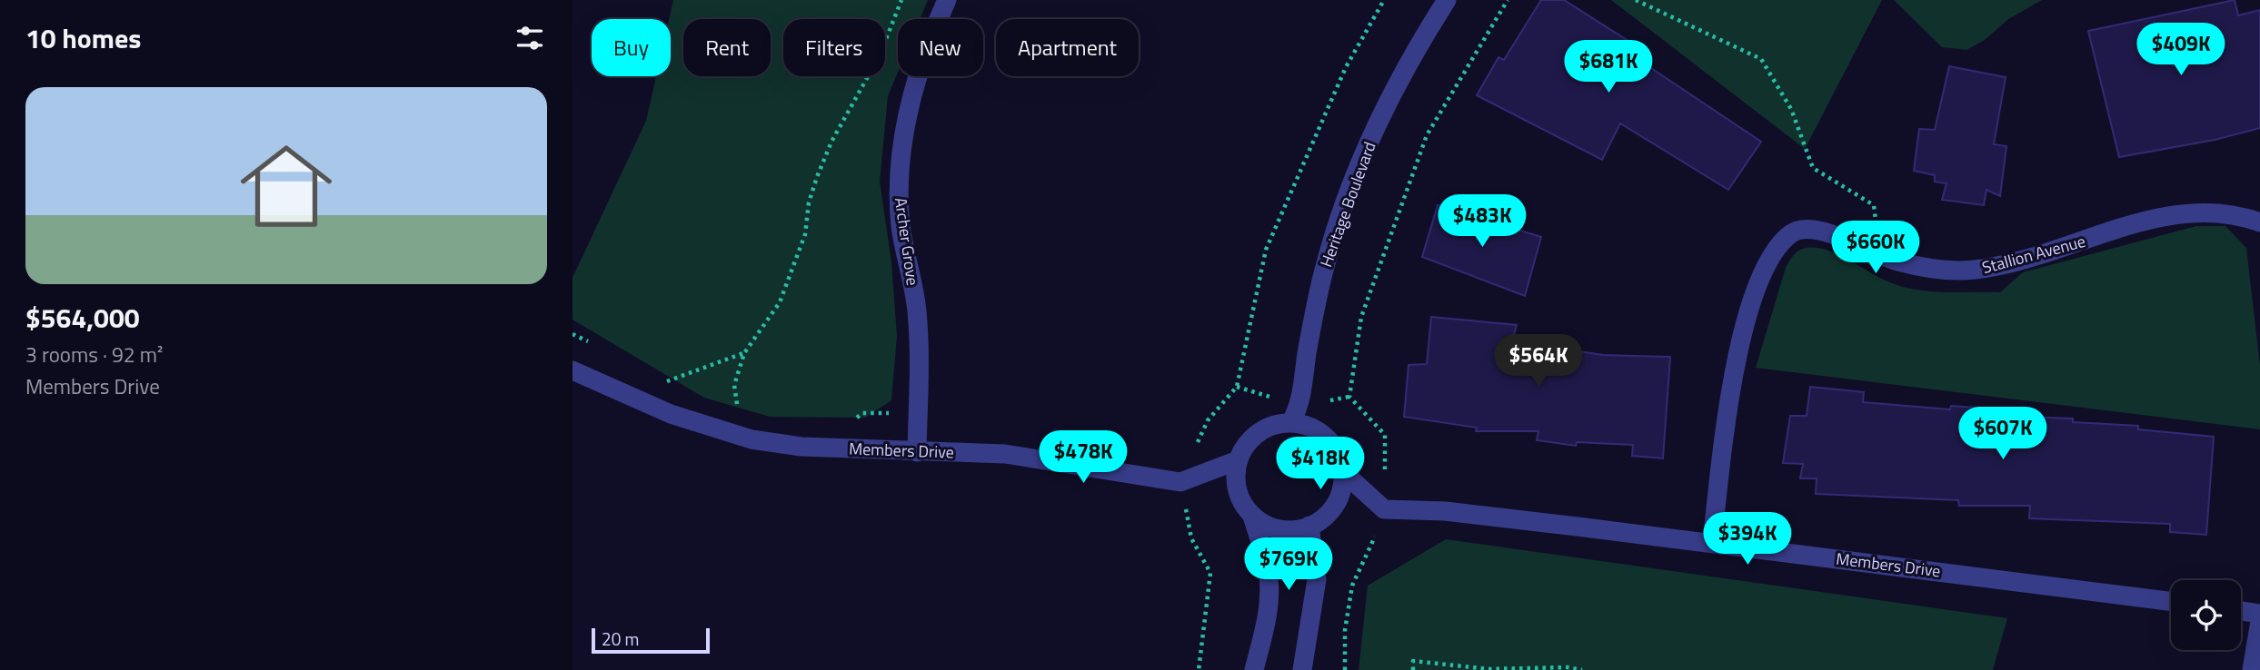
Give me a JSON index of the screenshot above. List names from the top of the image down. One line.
{"streets":{"street":["Heritage Boulevard","Archer Grove","Stallion Avenue","Members Drive"]},"crossings":[["Heritage Boulevard","Members Drive"],["Archer Grove","Members Drive"],["Stallion Avenue","Members Drive"]],"scale_bar":"20 m","page":{"heading":"10 homes","chip":["Buy","Rent","Filters","New","Apartment"],"price":["$409K","$681K","$483K","$660K","$564K","$607K","$478K","$418K","$394K","$769K"],"list":[{"name":"$564,000","note":"3 rooms · 92 m² · Members Drive"}],"scale":"20 m"}}
